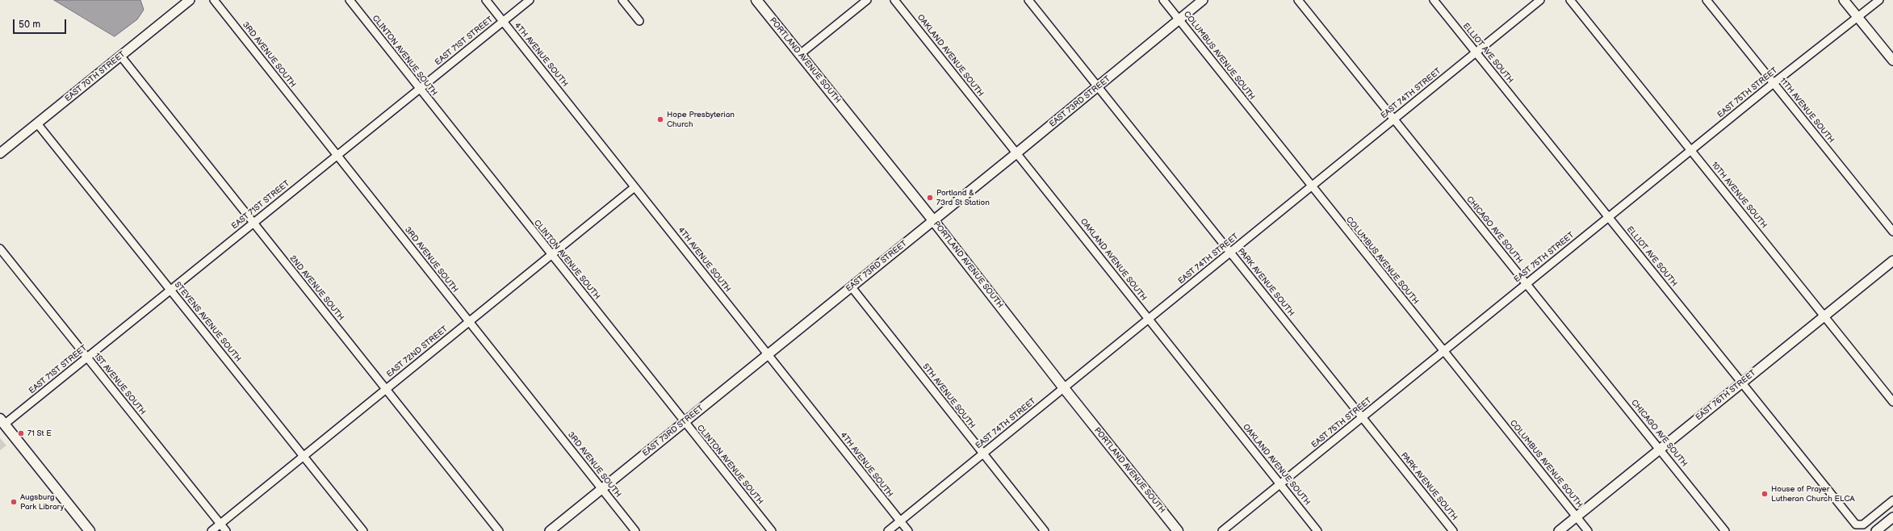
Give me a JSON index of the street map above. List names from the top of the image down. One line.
{"streets":{"main road":["PORTLAND AVENUE SOUTH"],"street":["EAST 71ST STREET","ELLIOT AVE SOUTH","3RD AVENUE SOUTH","4TH AVENUE SOUTH","CLINTON AVENUE SOUTH","OAKLAND AVENUE SOUTH","COLUMBUS AVENUE SOUTH","EAST 70TH STREET","EAST 75TH STREET","EAST 74TH STREET","EAST 73RD STREET","11TH AVENUE SOUTH","10TH AVENUE SOUTH","CHICAGO AVE SOUTH","PARK AVENUE SOUTH","2ND AVENUE SOUTH","STEVENS AVENUE SOUTH","EAST 72ND STREET","1ST AVENUE SOUTH","EAST 76TH STREET","5TH AVENUE SOUTH"]},"crossings":[["EAST 71ST STREET","3RD AVENUE SOUTH"],["EAST 71ST STREET","4TH AVENUE SOUTH"],["EAST 71ST STREET","CLINTON AVENUE SOUTH"],["EAST 71ST STREET","2ND AVENUE SOUTH"],["EAST 71ST STREET","STEVENS AVENUE SOUTH"],["EAST 71ST STREET","1ST AVENUE SOUTH"],["ELLIOT AVE SOUTH","EAST 75TH STREET"],["ELLIOT AVE SOUTH","EAST 74TH STREET"],["ELLIOT AVE SOUTH","EAST 76TH STREET"],["3RD AVENUE SOUTH","EAST 73RD STREET"],["3RD AVENUE SOUTH","EAST 72ND STREET"],["4TH AVENUE SOUTH","EAST 74TH STREET"],["4TH AVENUE SOUTH","EAST 73RD STREET"],["4TH AVENUE SOUTH","EAST 72ND STREET"],["CLINTON AVENUE SOUTH","EAST 73RD STREET"],["CLINTON AVENUE SOUTH","EAST 72ND STREET"],["OAKLAND AVENUE SOUTH","EAST 75TH STREET"],["OAKLAND AVENUE SOUTH","EAST 74TH STREET"],["OAKLAND AVENUE SOUTH","EAST 73RD STREET"],["COLUMBUS AVENUE SOUTH","EAST 75TH STREET"],["COLUMBUS AVENUE SOUTH","EAST 74TH STREET"],["COLUMBUS AVENUE SOUTH","EAST 73RD STREET"],["COLUMBUS AVENUE SOUTH","EAST 76TH STREET"],["PORTLAND AVENUE SOUTH","EAST 74TH STREET"],["PORTLAND AVENUE SOUTH","EAST 73RD STREET"],["EAST 70TH STREET","2ND AVENUE SOUTH"],["EAST 70TH STREET","STEVENS AVENUE SOUTH"],["EAST 75TH STREET","11TH AVENUE SOUTH"],["EAST 75TH STREET","10TH AVENUE SOUTH"],["EAST 75TH STREET","CHICAGO AVE SOUTH"],["EAST 75TH STREET","PARK AVENUE SOUTH"],["EAST 74TH STREET","CHICAGO AVE SOUTH"],["EAST 74TH STREET","PARK AVENUE SOUTH"],["EAST 74TH STREET","5TH AVENUE SOUTH"],["EAST 73RD STREET","PARK AVENUE SOUTH"],["EAST 73RD STREET","5TH AVENUE SOUTH"],["10TH AVENUE SOUTH","EAST 76TH STREET"],["CHICAGO AVE SOUTH","EAST 76TH STREET"],["2ND AVENUE SOUTH","EAST 72ND STREET"],["STEVENS AVENUE SOUTH","EAST 72ND STREET"],["EAST 72ND STREET","1ST AVENUE SOUTH"]],"places":["Hope Presbyterian Church","Portland & 73rd St Station","71 St E","House of Prayer Lutheran Church ELCA","Augsburg Park Library"],"scale_bar":"50 m"}
